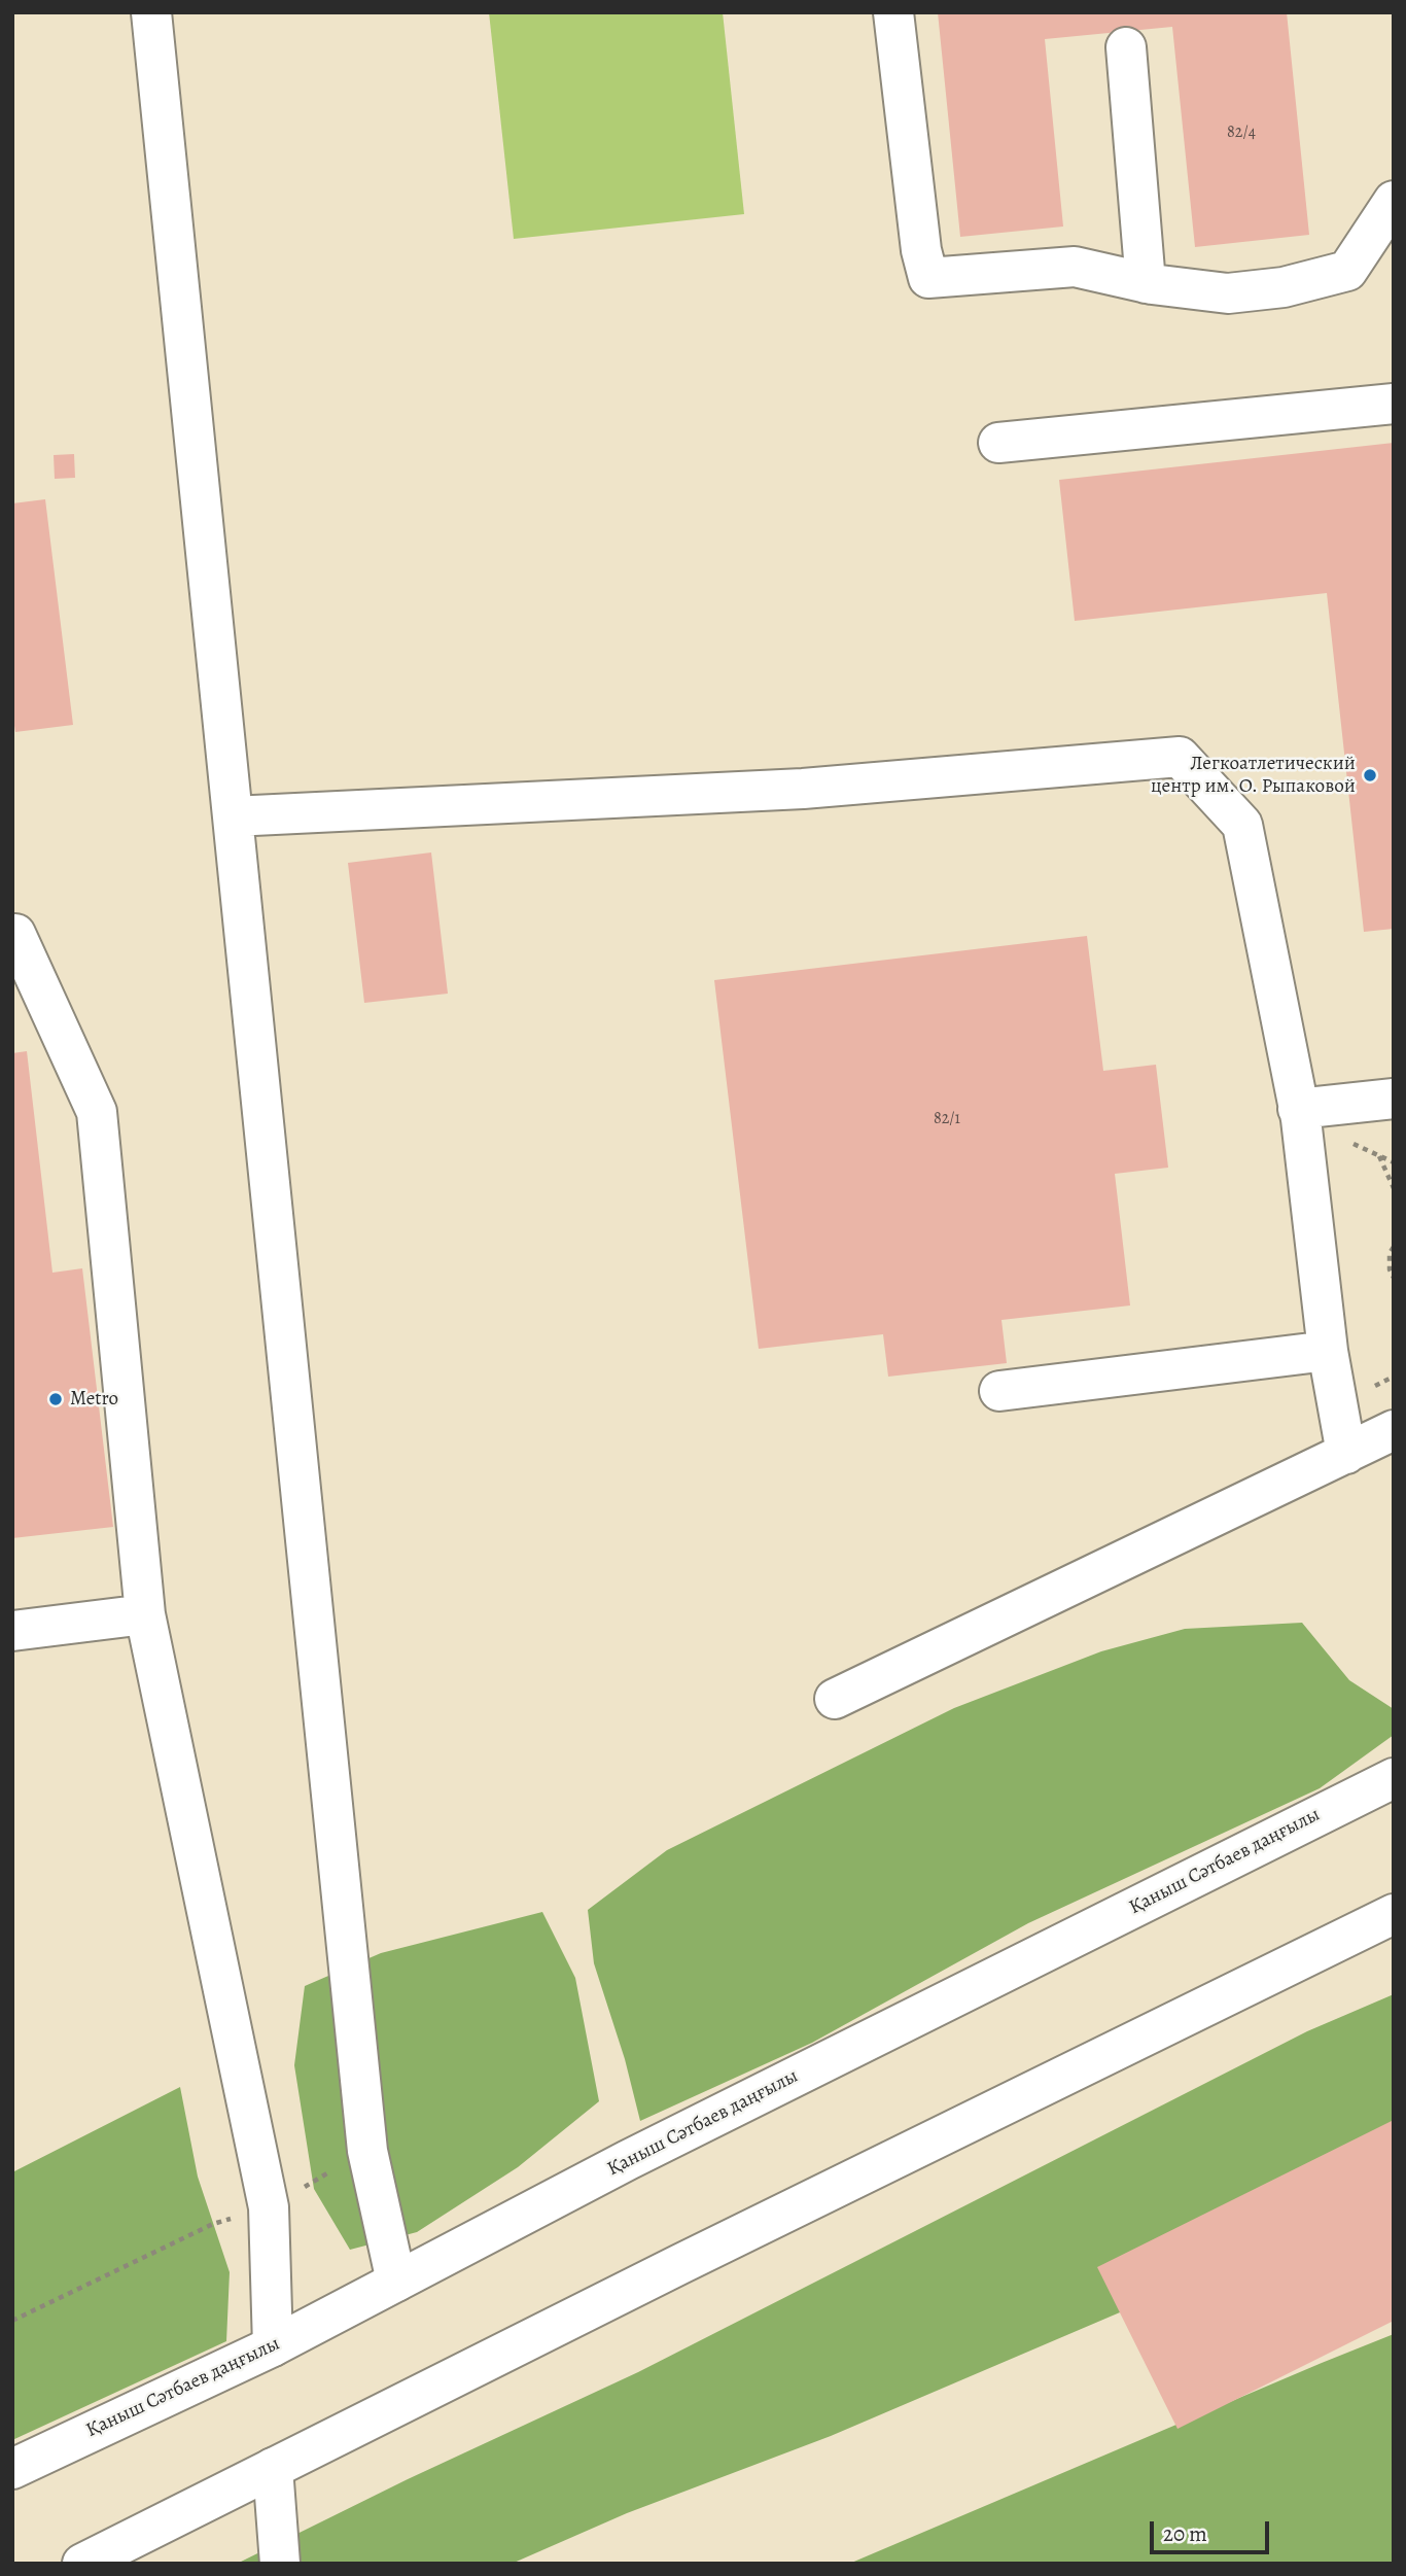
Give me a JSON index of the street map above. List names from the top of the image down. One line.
{"streets":{"main road":["Қаныш Сәтбаев даңғылы"]},"places":["Легкоатлетический центр им. О. Рыпаковой","Metro"],"house_numbers":["82/4","82/1"],"scale_bar":"20 m"}
